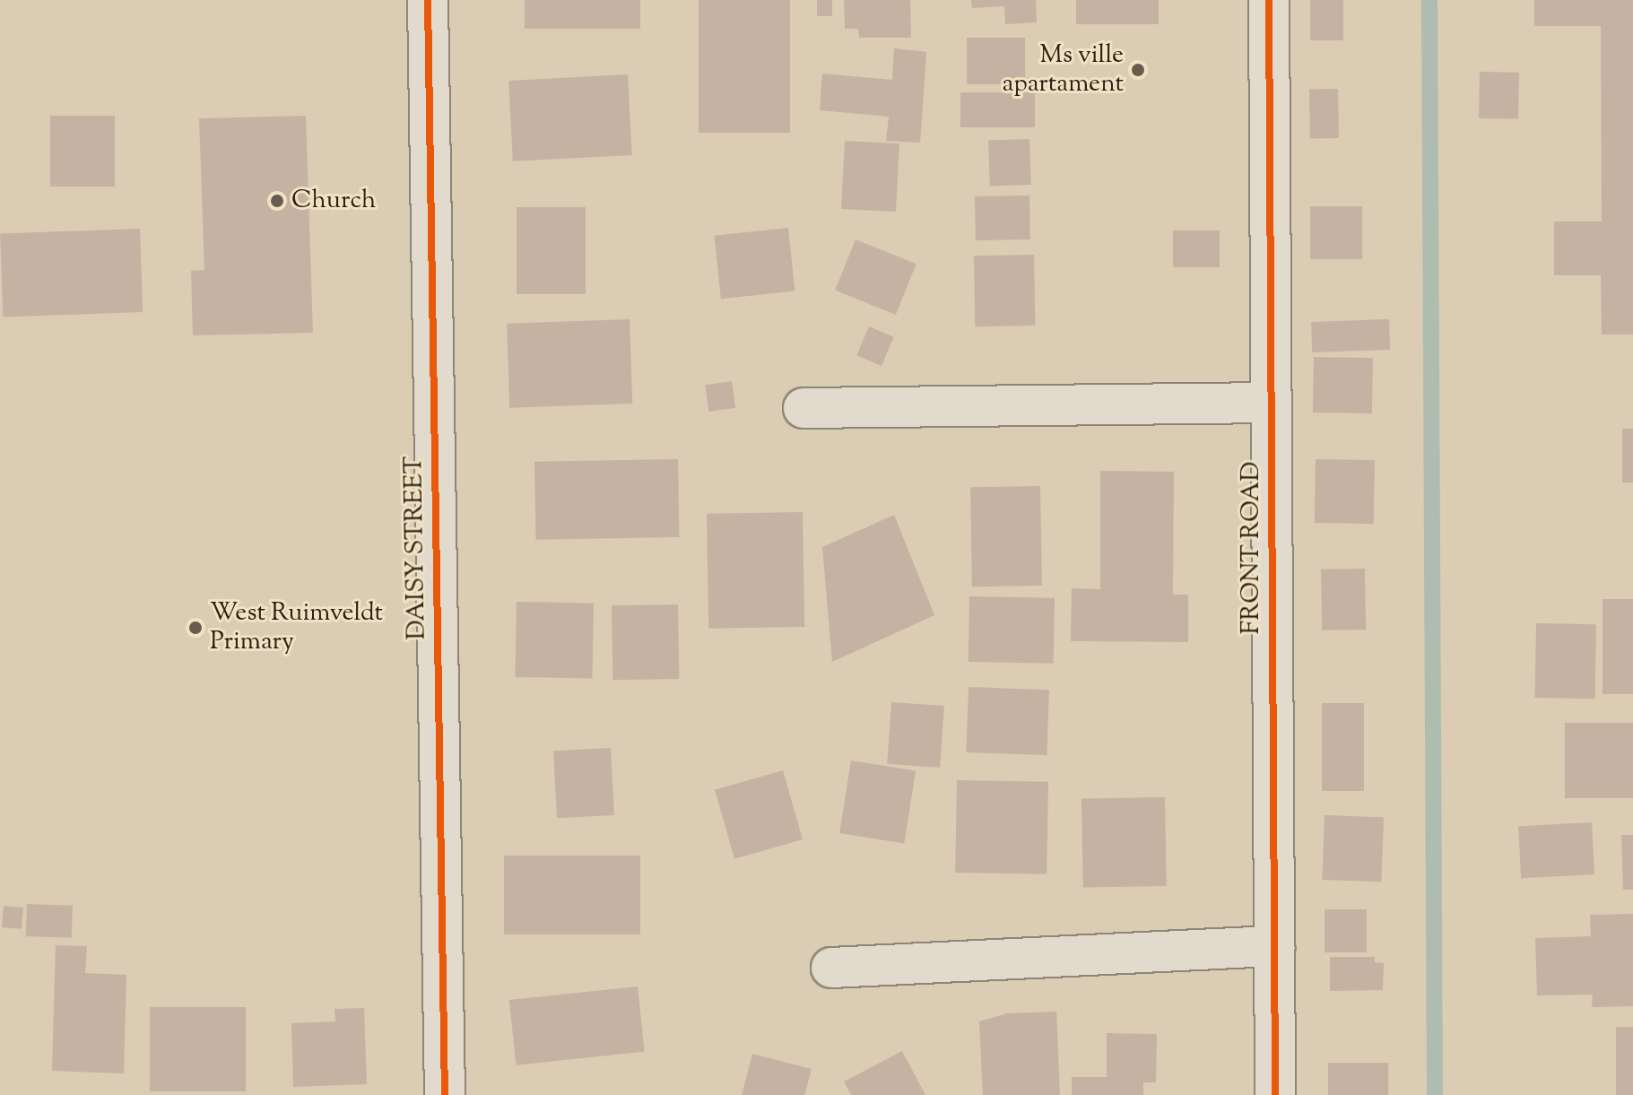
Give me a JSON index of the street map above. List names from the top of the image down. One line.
{"streets":{"street":["DAISY STREET","FRONT ROAD"]},"places":["Ms ville apartament","Church","West Ruimveldt Primary"]}
